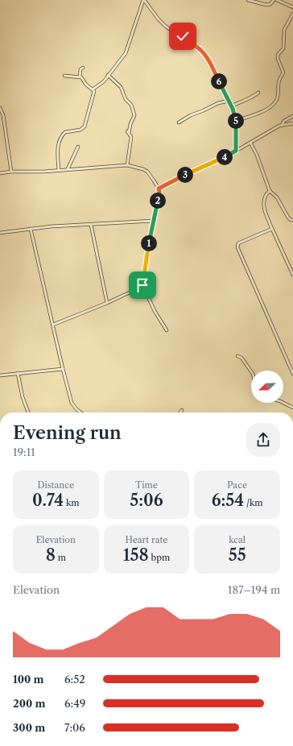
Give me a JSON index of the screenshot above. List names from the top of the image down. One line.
{"north":"bottom left","page":{"pins":["6","5","4","3","2","1"],"heading":["Evening run","19:11"],"stats":[["Distance","0.74 km"],["Time","5:06"],["Pace","6:54 /km"],["Elevation","8 m"],["Heart rate","158 bpm"],["kcal","55"]],"chart":["Elevation","187–194 m"],"list":[{"name":"100 m","note":"6:52"},{"name":"200 m","note":"6:49"},{"name":"300 m","note":"7:06"}]}}
